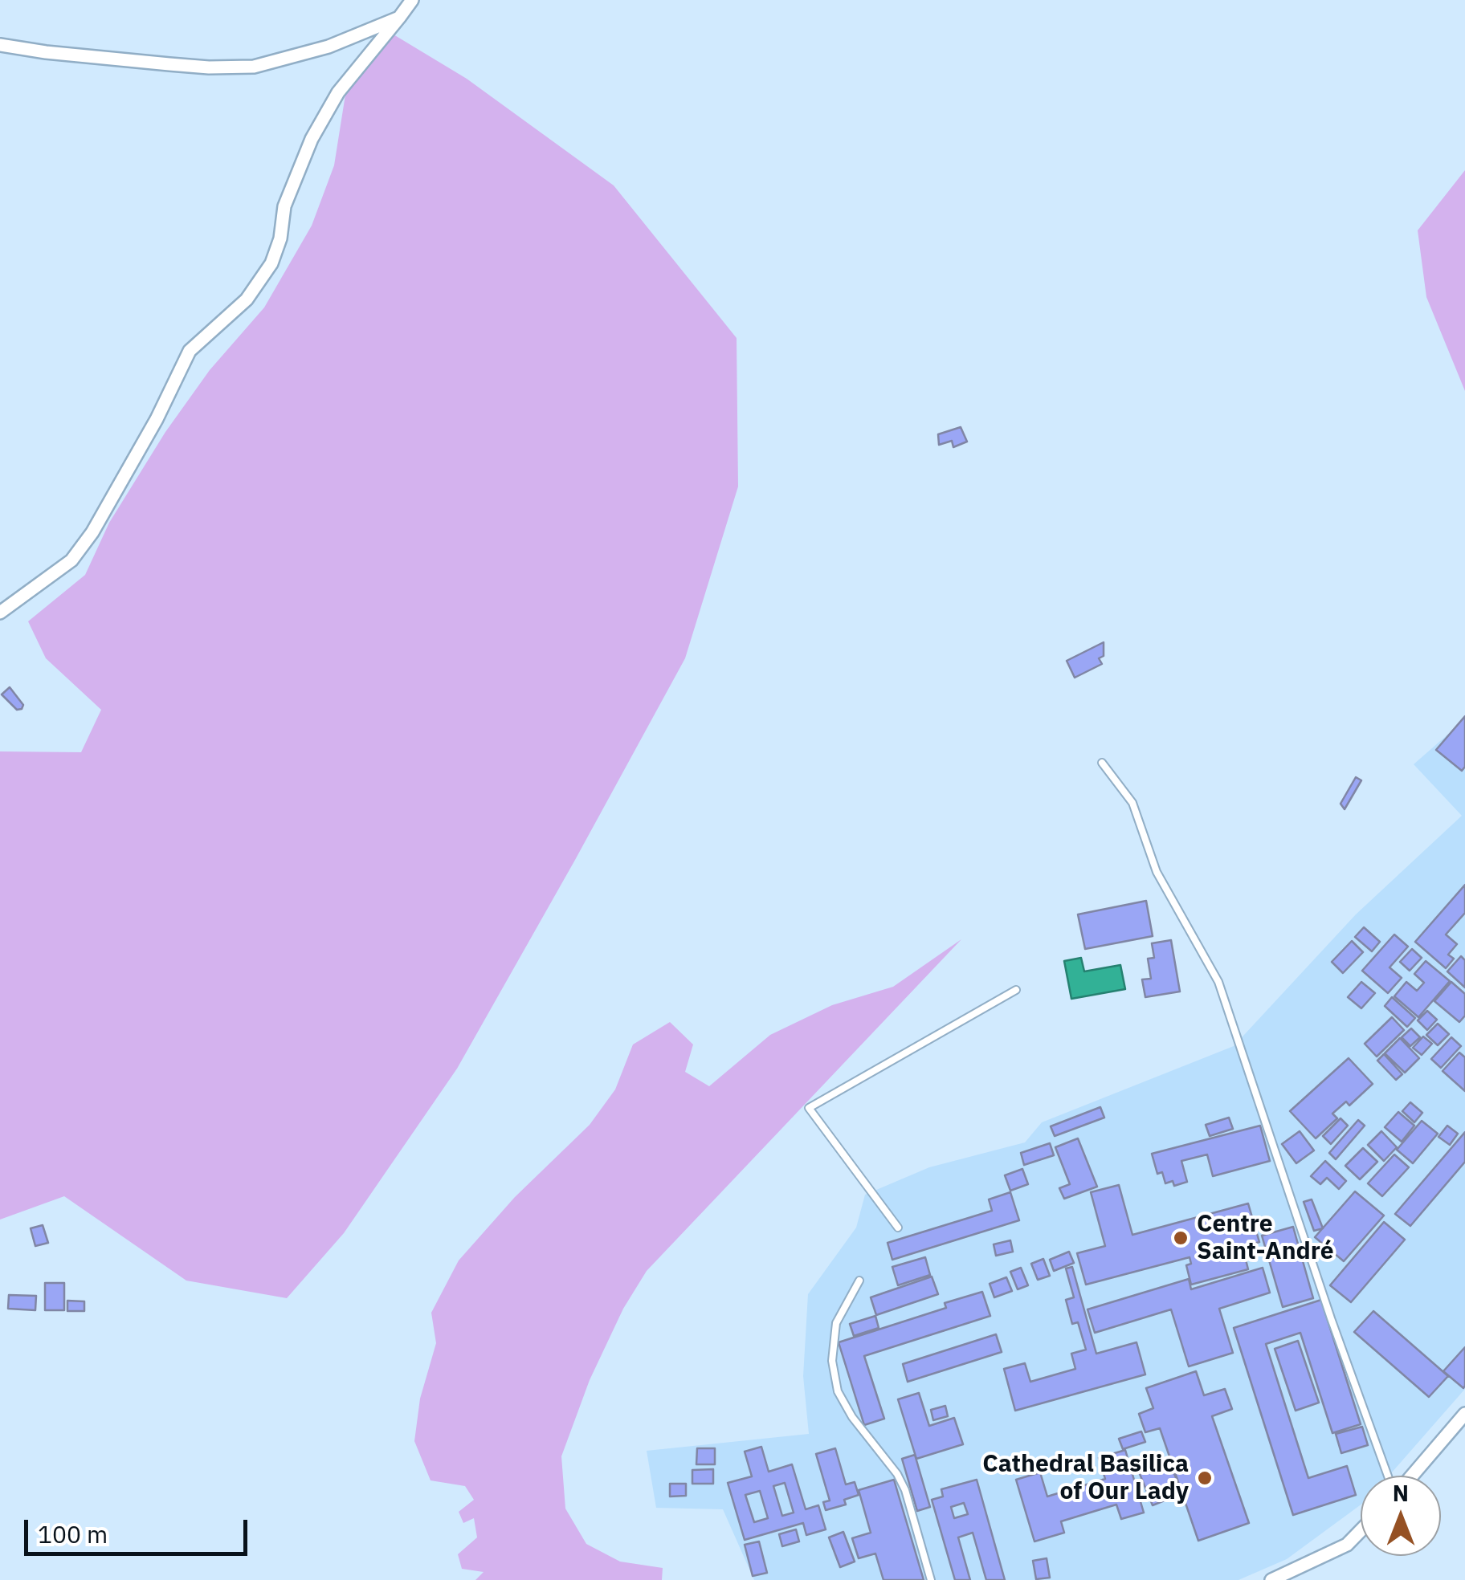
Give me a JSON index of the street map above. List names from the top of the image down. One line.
{"places":["Centre Saint-André","Cathedral Basilica of Our Lady"],"scale_bar":"100 m","north":"top"}
